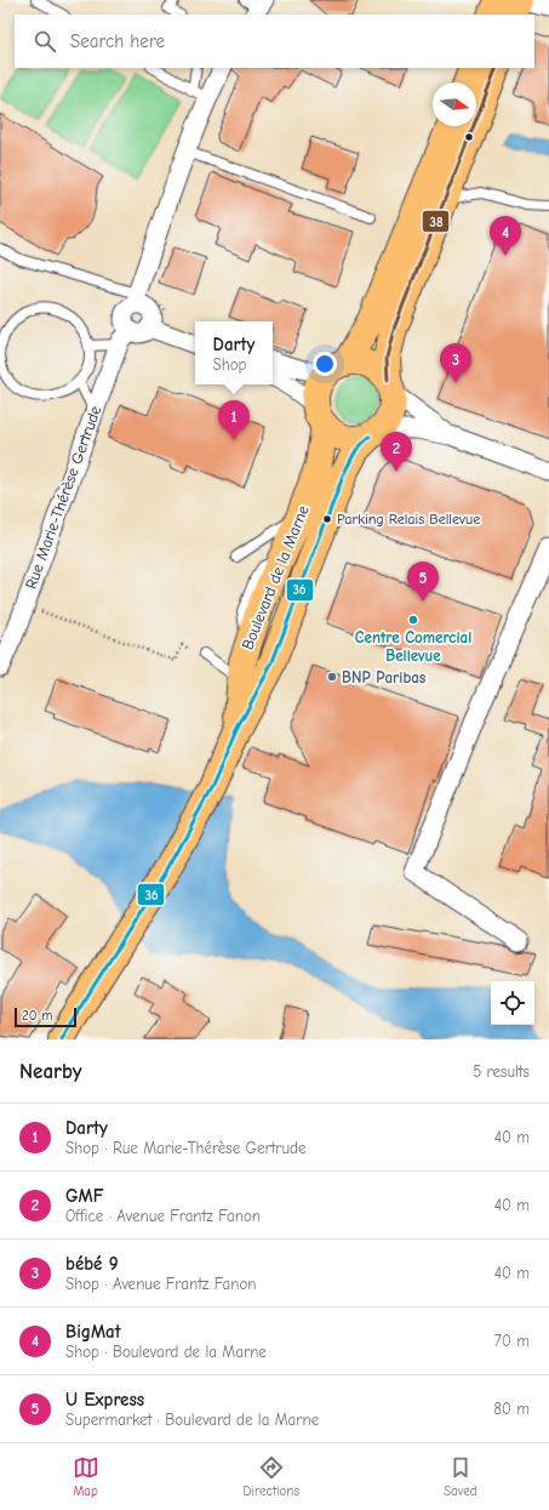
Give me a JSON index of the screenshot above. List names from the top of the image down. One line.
{"streets":{"main road":["Boulevard de la Marne"],"street":["Rue Marie-Thérèse Gertrude"]},"places":["Parking Relais Bellevue","Centre Comercial Bellevue","BNP Paribas"],"lines":["transit line 38","transit line 36"],"scale_bar":"20 m","north":"right","page":{"search":"Search here","pins":["4","3","1","2","5"],"popup":["Darty","Shop"],"scale":"20 m","heading":["Nearby","5 results"],"list":[{"mark":"1","name":"Darty","note":"Shop · Rue Marie-Thérèse Gertrude","value":"40 m"},{"mark":"2","name":"GMF","note":"Office · Avenue Frantz Fanon","value":"40 m"},{"mark":"3","name":"bébé 9","note":"Shop · Avenue Frantz Fanon","value":"40 m"},{"mark":"4","name":"BigMat","note":"Shop · Boulevard de la Marne","value":"70 m"},{"mark":"5","name":"U Express","note":"Supermarket · Boulevard de la Marne","value":"80 m"}],"nav":["Map","Directions","Saved"]}}
